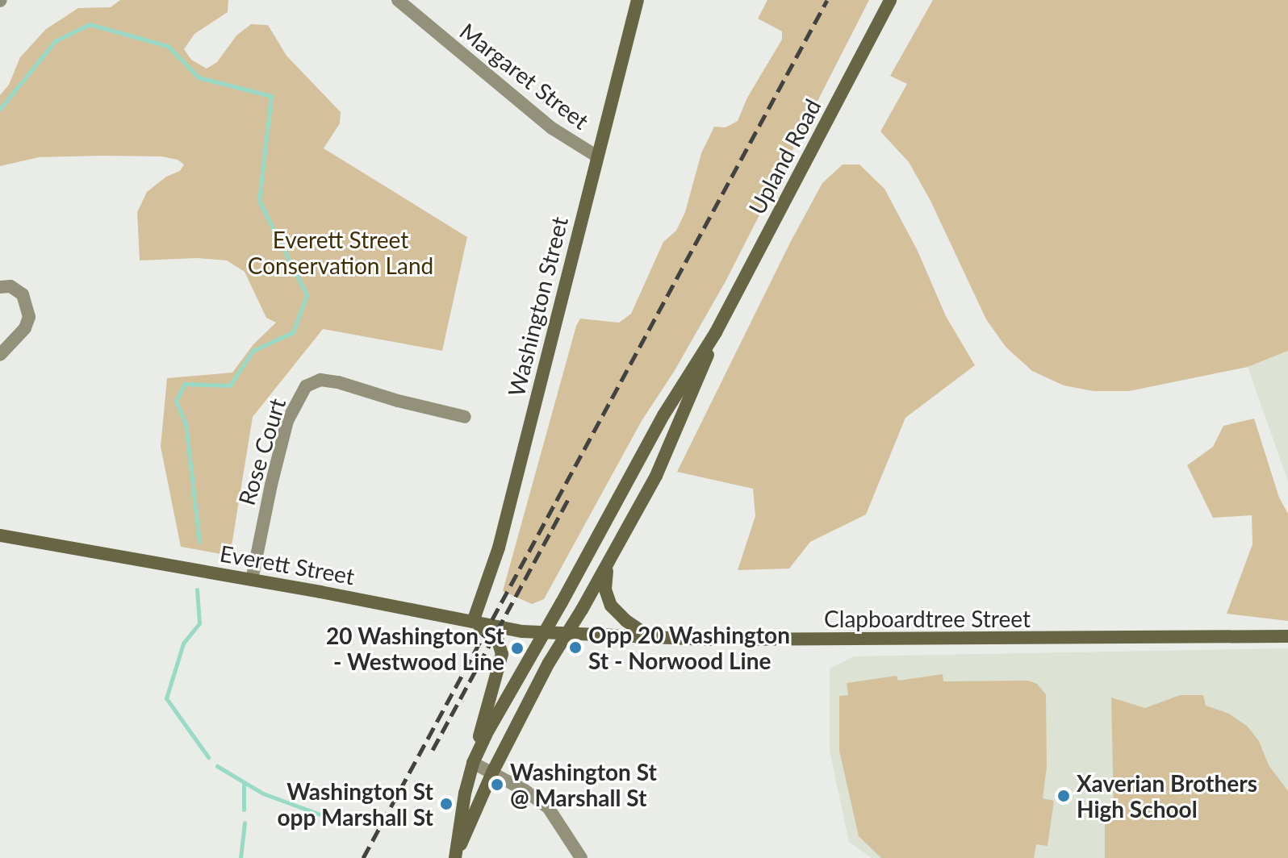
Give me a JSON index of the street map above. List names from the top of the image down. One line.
{"streets":{"main road":["Upland Road","Washington Street","Everett Street","Clapboardtree Street"],"street":["Margaret Street","Rose Court"]},"crossings":[["Margaret Street","Washington Street"],["Upland Road","Everett Street"],["Upland Road","Clapboardtree Street"],["Washington Street","Everett Street"],["Rose Court","Everett Street"],["Everett Street","Clapboardtree Street"]],"parks":["Everett Street Conservation Land"],"places":["Opp 20 Washington St - Norwood Line","20 Washington St - Westwood Line","Washington St @ Marshall St","Xaverian Brothers High School","Washington St opp Marshall St"]}
